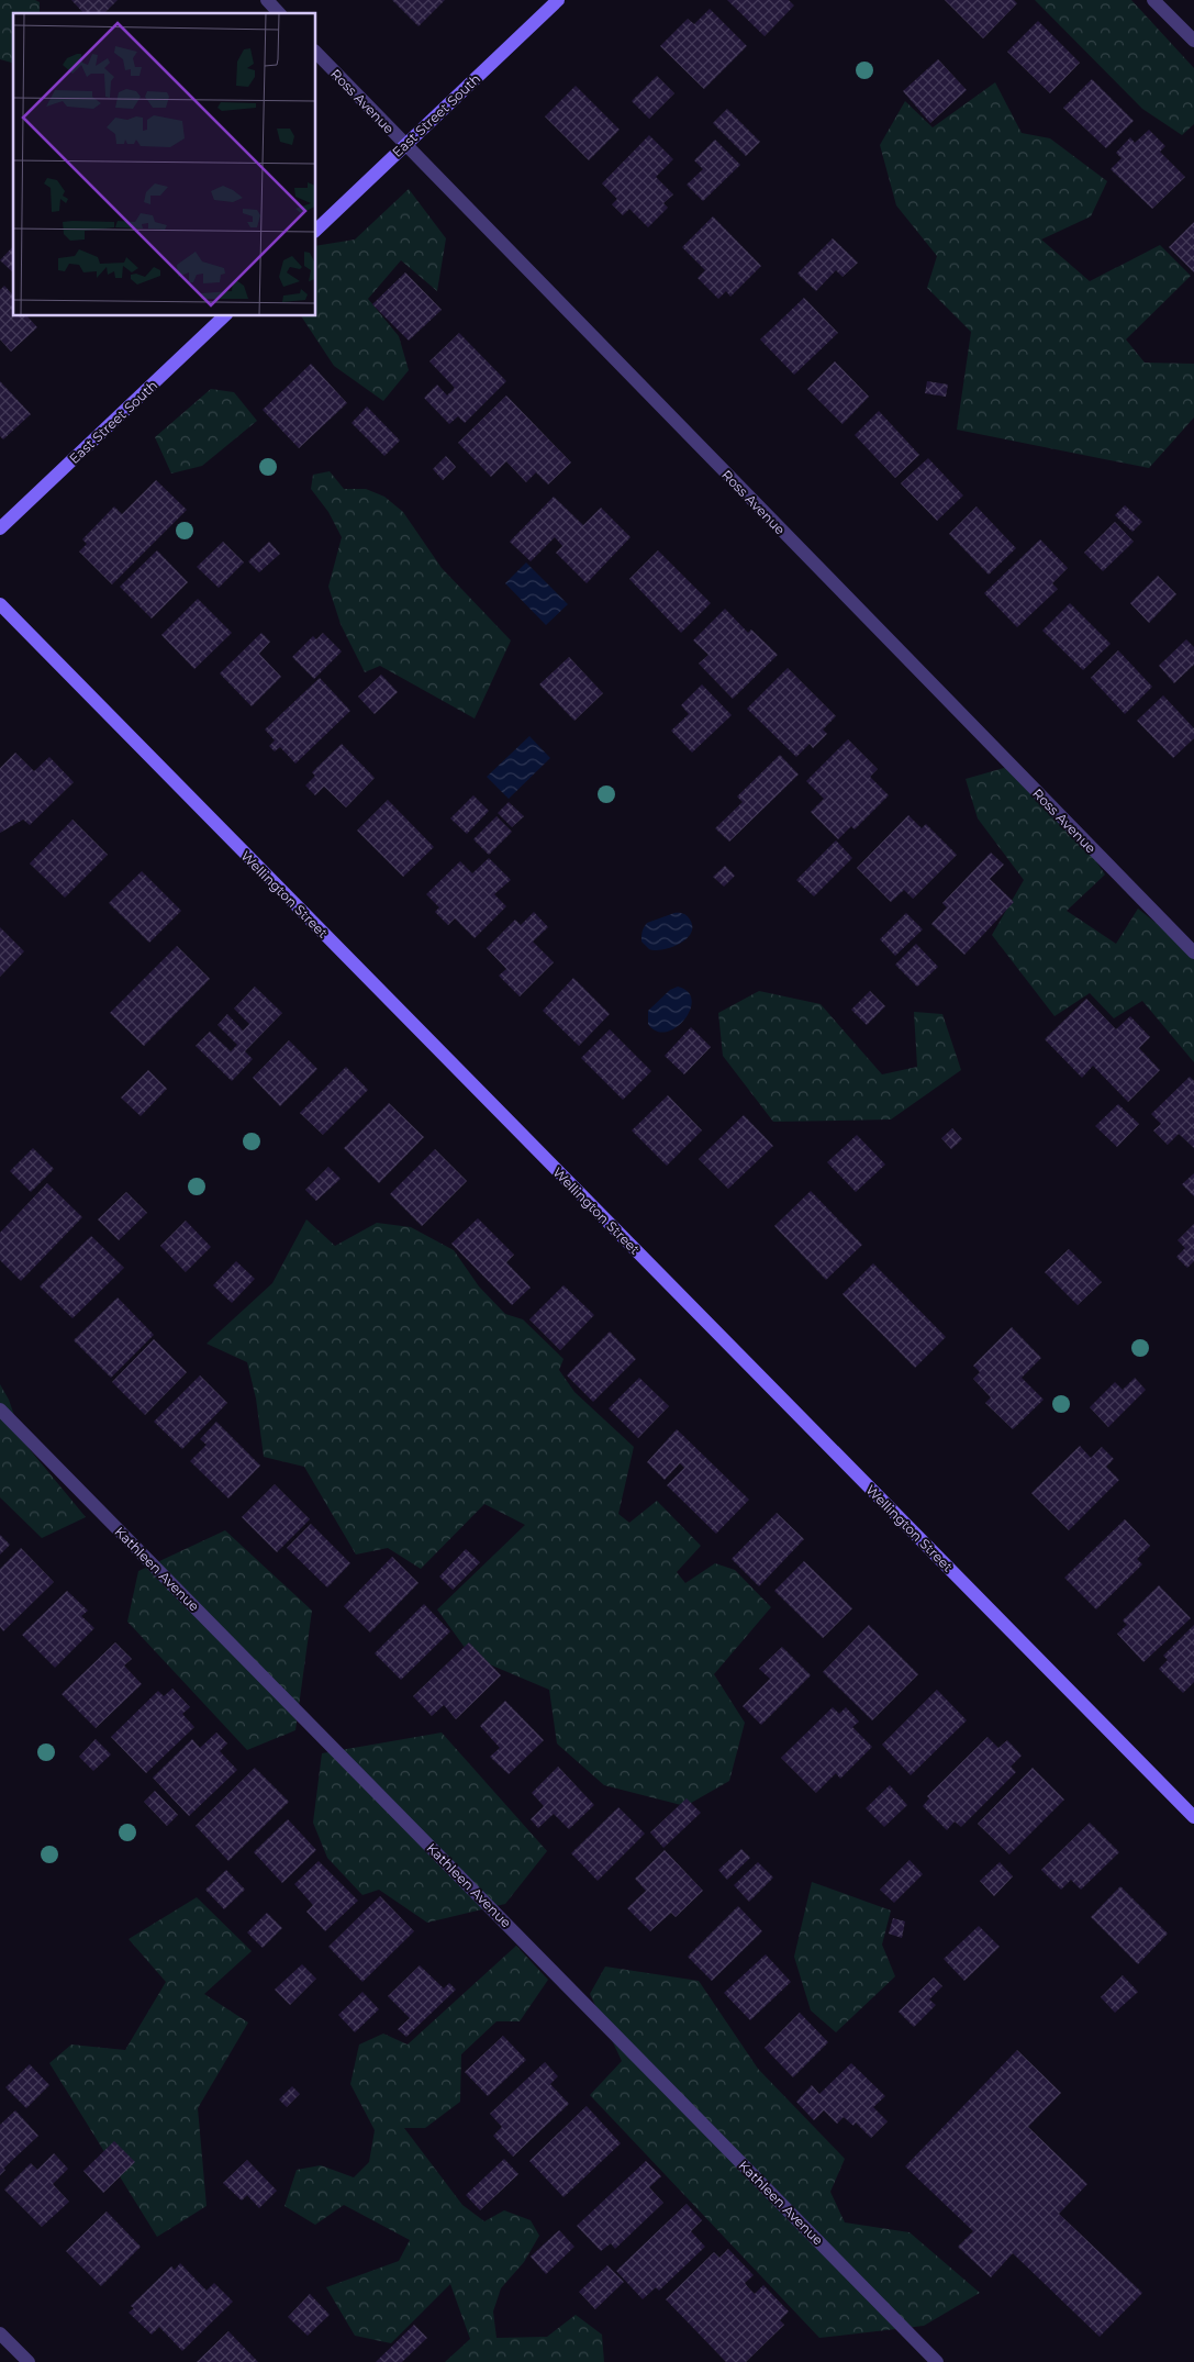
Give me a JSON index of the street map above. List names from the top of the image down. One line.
{"streets":{"main road":["East Street South","Wellington Street"],"street":["Ross Avenue","Kathleen Avenue"]},"crossings":[["Ross Avenue","East Street South"]]}
